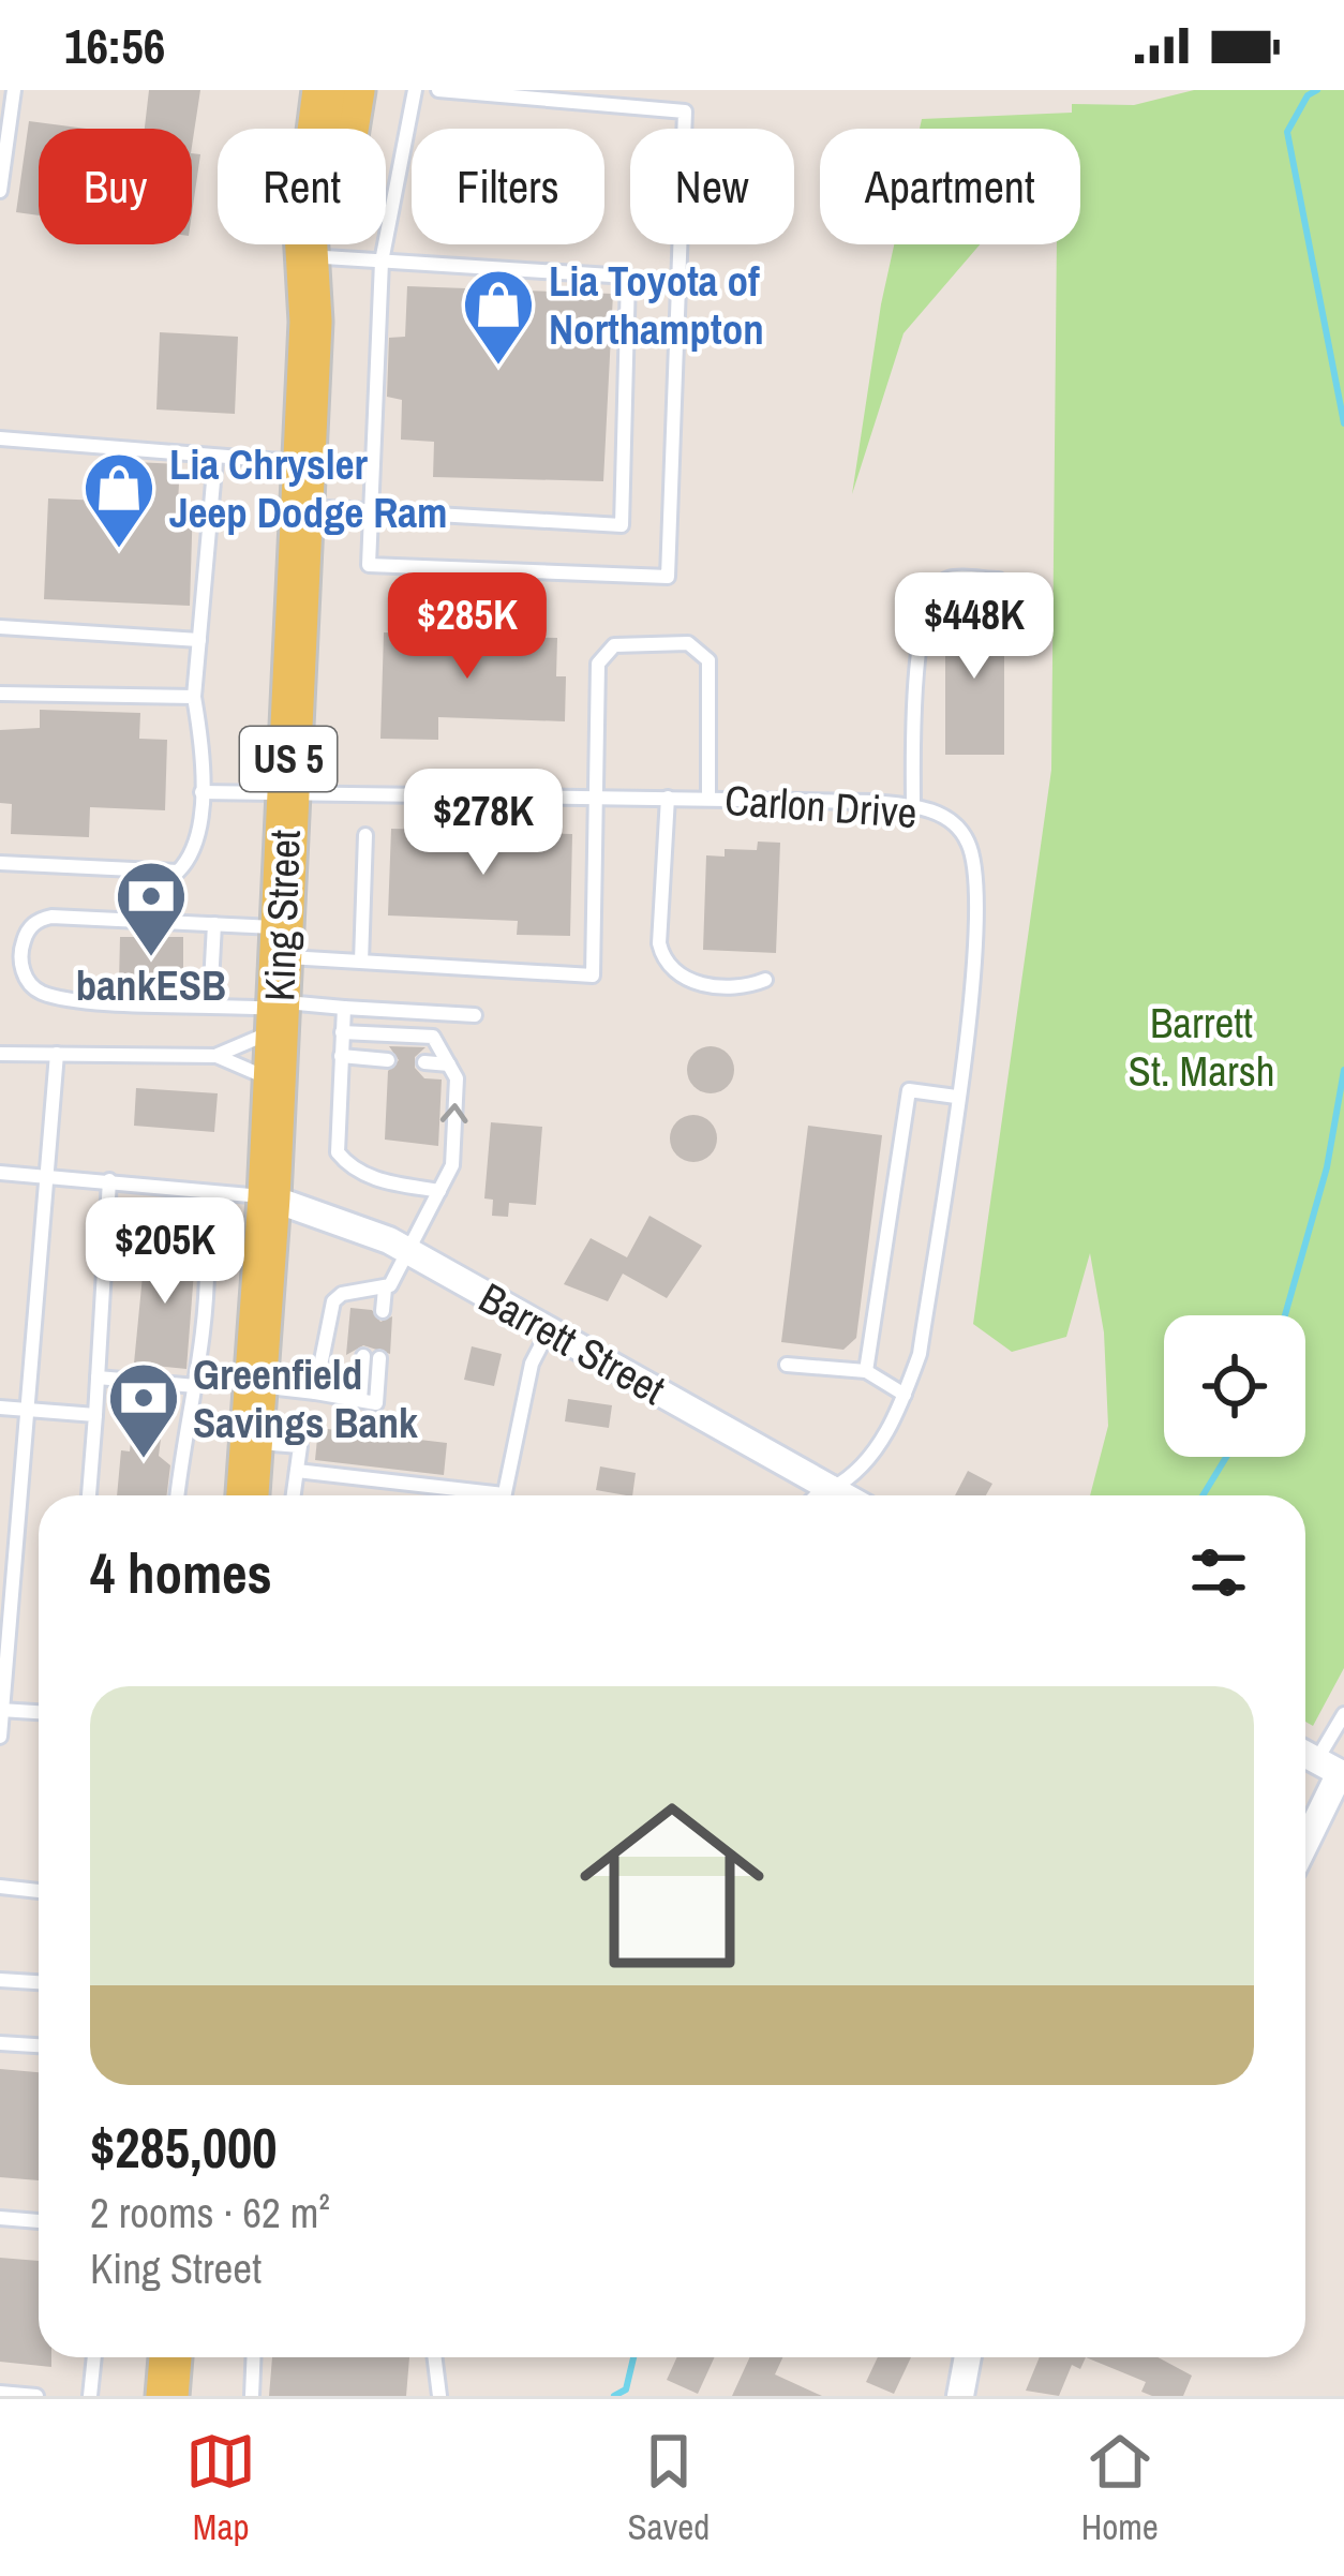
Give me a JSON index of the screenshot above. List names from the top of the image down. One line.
{"streets":{"main road":["US 5","King Street"],"street":["Barrett Street"],"lane":["Carlon Drive"]},"crossings":[["Carlon Drive","King Street"],["King Street","Barrett Street"]],"parks":["Barrett St. Marsh"],"places":{"shop":["Lia Toyota of Northampton","Lia Chrysler Jeep Dodge Ram"],"bank":["bankESB","Greenfield Savings Bank"]},"page":{"status":"16:56","chip":["Buy","Rent","Filters","New","Apartment"],"price":["$285K","$448K","$278K","$205K"],"heading":"4 homes","list":[{"name":"$285,000","note":"2 rooms · 62 m² · King Street"}],"tabs":["Map","Saved","Home"]}}
